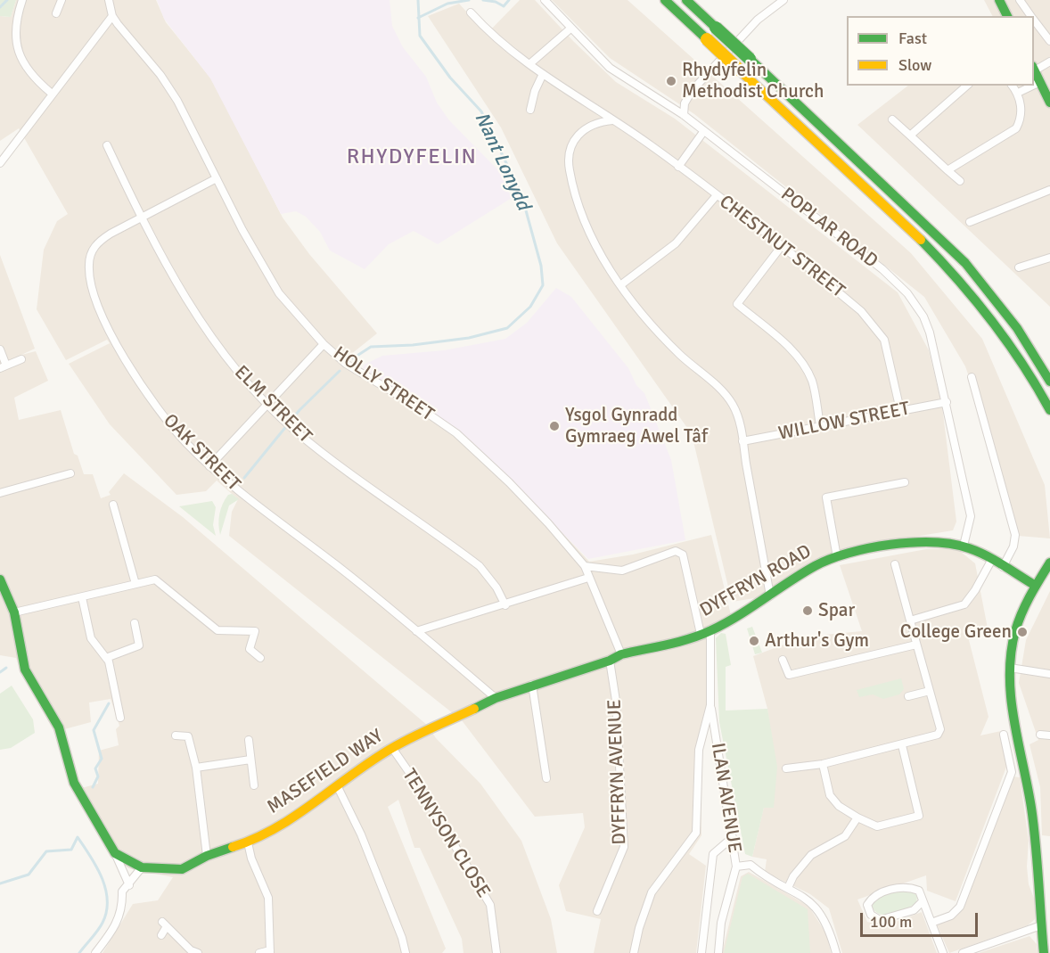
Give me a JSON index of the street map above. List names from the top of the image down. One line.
{"streets":{"main road":["DYFFRYN ROAD","MASEFIELD WAY"],"street":["POPLAR ROAD","CHESTNUT STREET","HOLLY STREET","ELM STREET","WILLOW STREET","OAK STREET","DYFFRYN AVENUE","ILAN AVENUE","TENNYSON CLOSE"]},"crossings":[["POPLAR ROAD","WILLOW STREET"],["POPLAR ROAD","DYFFRYN ROAD"],["CHESTNUT STREET","WILLOW STREET"],["HOLLY STREET","OAK STREET"],["HOLLY STREET","DYFFRYN ROAD"],["ELM STREET","OAK STREET"],["OAK STREET","DYFFRYN ROAD"],["DYFFRYN ROAD","MASEFIELD WAY"],["DYFFRYN ROAD","DYFFRYN AVENUE"],["MASEFIELD WAY","TENNYSON CLOSE"]],"districts":["RHYDYFELIN"],"water":["Nant Lonydd"],"places":["Rhydyfelin Methodist Church","Ysgol Gynradd Gymraeg Awel Tâf","Spar","College Green","Arthur's Gym"],"legend":["Fast","Slow"],"scale_bar":"100 m"}
